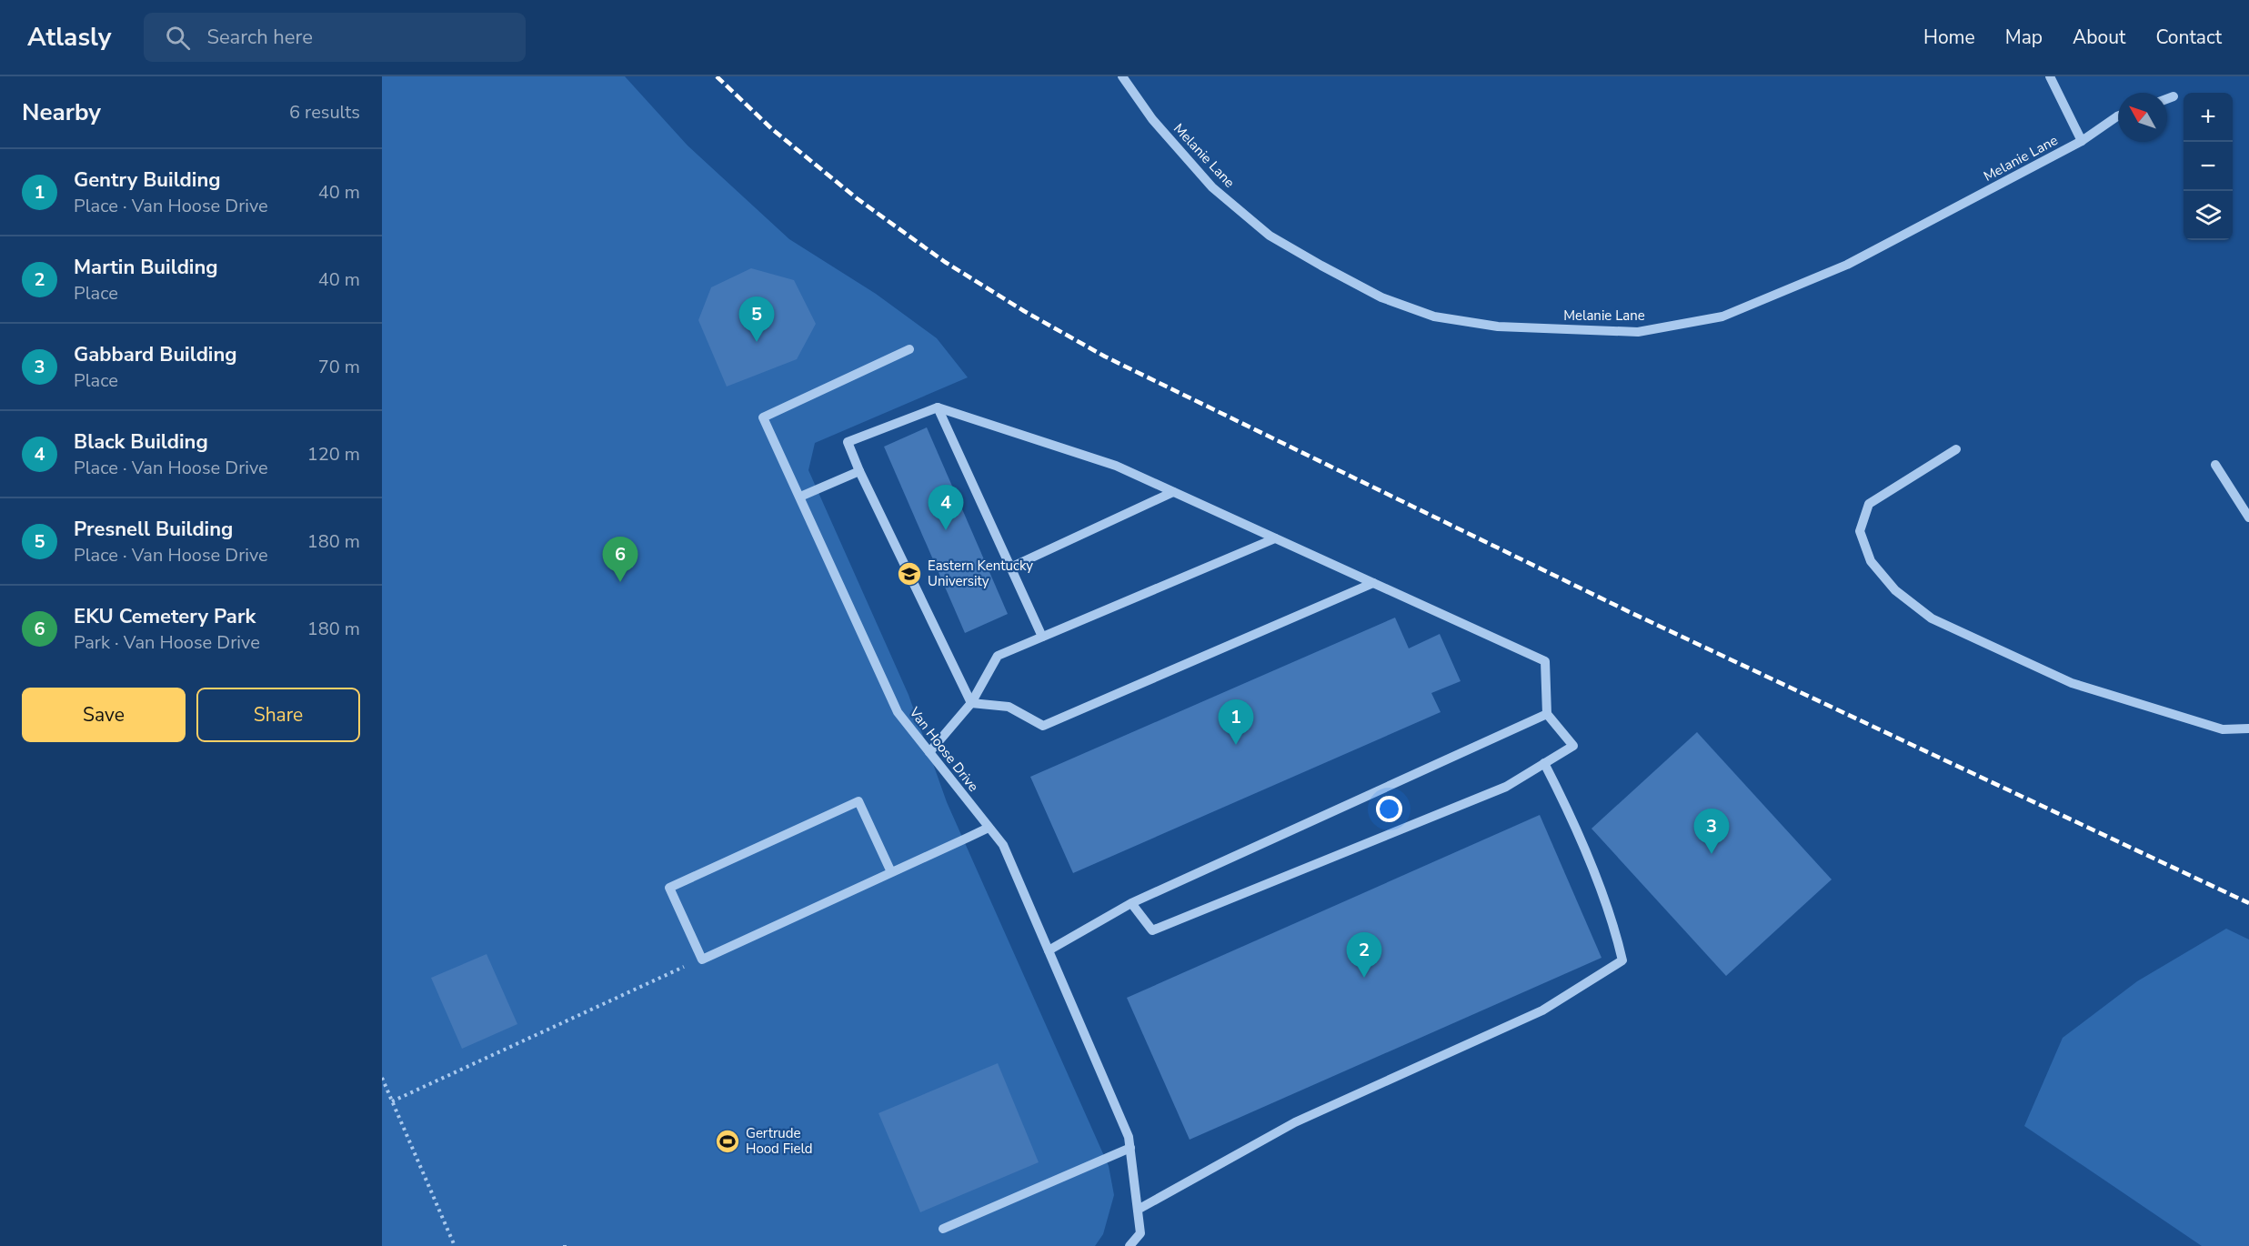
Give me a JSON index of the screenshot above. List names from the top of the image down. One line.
{"streets":{"street":["Melanie Lane","Van Hoose Drive"]},"places":{"school or university":["Eastern Kentucky University"],"sports":["Gertrude Hood Field"]},"north":"top left","page":{"header":"Atlasly","search":"Search here","nav":["Home","Map","About","Contact"],"heading":["Nearby","6 results"],"map_buttons":["+","−"],"list":[{"mark":"1","name":"Gentry Building","note":"Place · Van Hoose Drive","value":"40 m"},{"mark":"2","name":"Martin Building","note":"Place","value":"40 m"},{"mark":"3","name":"Gabbard Building","note":"Place","value":"70 m"},{"mark":"4","name":"Black Building","note":"Place · Van Hoose Drive","value":"120 m"},{"mark":"5","name":"Presnell Building","note":"Place · Van Hoose Drive","value":"180 m"},{"mark":"6","name":"EKU Cemetery Park","note":"Park · Van Hoose Drive","value":"180 m"}],"pins":["5","4","6","1","3","2"],"buttons":["Save","Share"]}}
